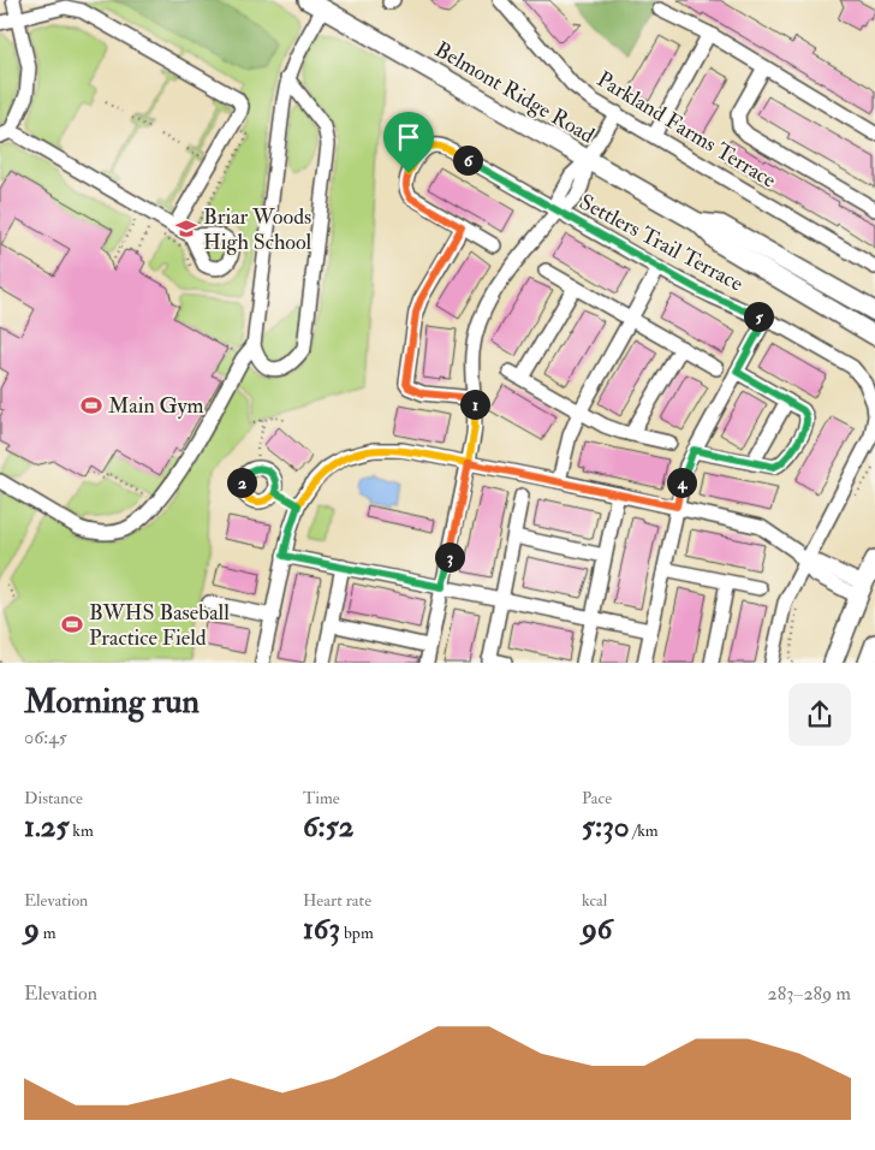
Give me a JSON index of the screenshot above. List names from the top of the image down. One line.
{"streets":{"main road":["Belmont Ridge Road"],"street":["Parkland Farms Terrace","Settlers Trail Terrace"]},"places":{"school or university":["Briar Woods High School"],"sports":["Main Gym","BWHS Baseball Practice Field"]},"page":{"pins":["6","5","1","2","4","3"],"heading":["Morning run","06:45"],"stats":[["Distance","1.25 km"],["Time","6:52"],["Pace","5:30 /km"],["Elevation","9 m"],["Heart rate","163 bpm"],["kcal","96"]],"chart":["Elevation","283–289 m"]}}
